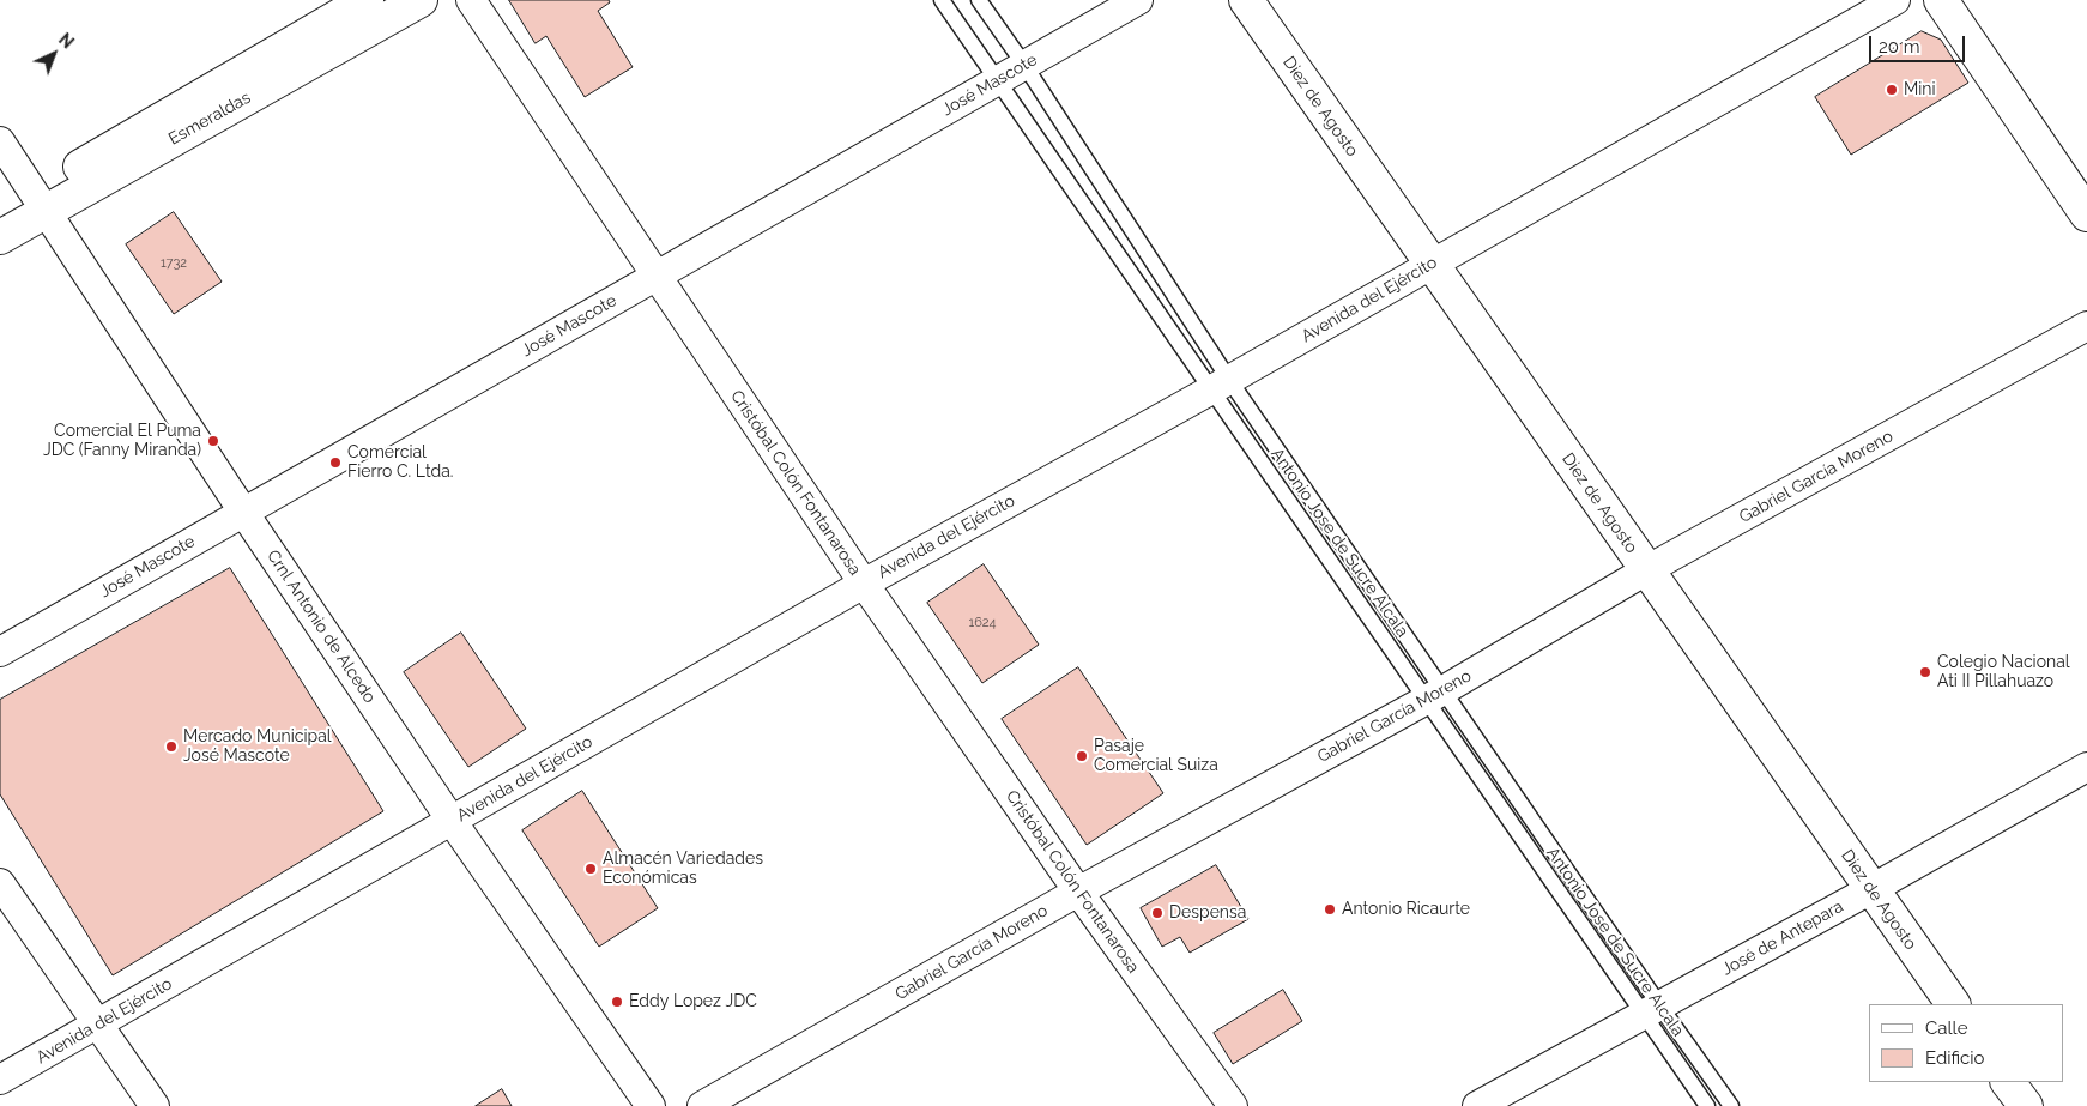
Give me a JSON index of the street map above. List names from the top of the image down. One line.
{"streets":{"street":["José Mascote","Diez de Agosto","Esmeraldas","Avenida del Ejército","Gabriel García Moreno","Cristóbal Colón Fontanarosa","Crnl Antonio de Alcedo","José de Antepara"],"lane":["Antonio Jose de Sucre Alcala"]},"crossings":[["José Mascote","Cristóbal Colón Fontanarosa"],["José Mascote","Antonio Jose de Sucre Alcala"],["José Mascote","Crnl Antonio de Alcedo"],["Diez de Agosto","Avenida del Ejército"],["Diez de Agosto","Gabriel García Moreno"],["Diez de Agosto","José de Antepara"],["Esmeraldas","Crnl Antonio de Alcedo"],["Avenida del Ejército","Cristóbal Colón Fontanarosa"],["Avenida del Ejército","Antonio Jose de Sucre Alcala"],["Avenida del Ejército","Crnl Antonio de Alcedo"],["Gabriel García Moreno","Cristóbal Colón Fontanarosa"],["Gabriel García Moreno","Antonio Jose de Sucre Alcala"],["Antonio Jose de Sucre Alcala","José de Antepara"]],"places":["Mini","Comercial El Puma JDC (Fanny Miranda)","Comercial Fierro C. Ltda.","Colegio Nacional Ati II Pillahuazo","Mercado Municipal José Mascote","Pasaje Comercial Suiza","Almacén Variedades Económicas","Antonio Ricaurte","Despensa","Eddy Lopez JDC"],"house_numbers":["1732","1624"],"legend":["Calle","Edificio"],"scale_bar":"20 m","north":"top right"}
